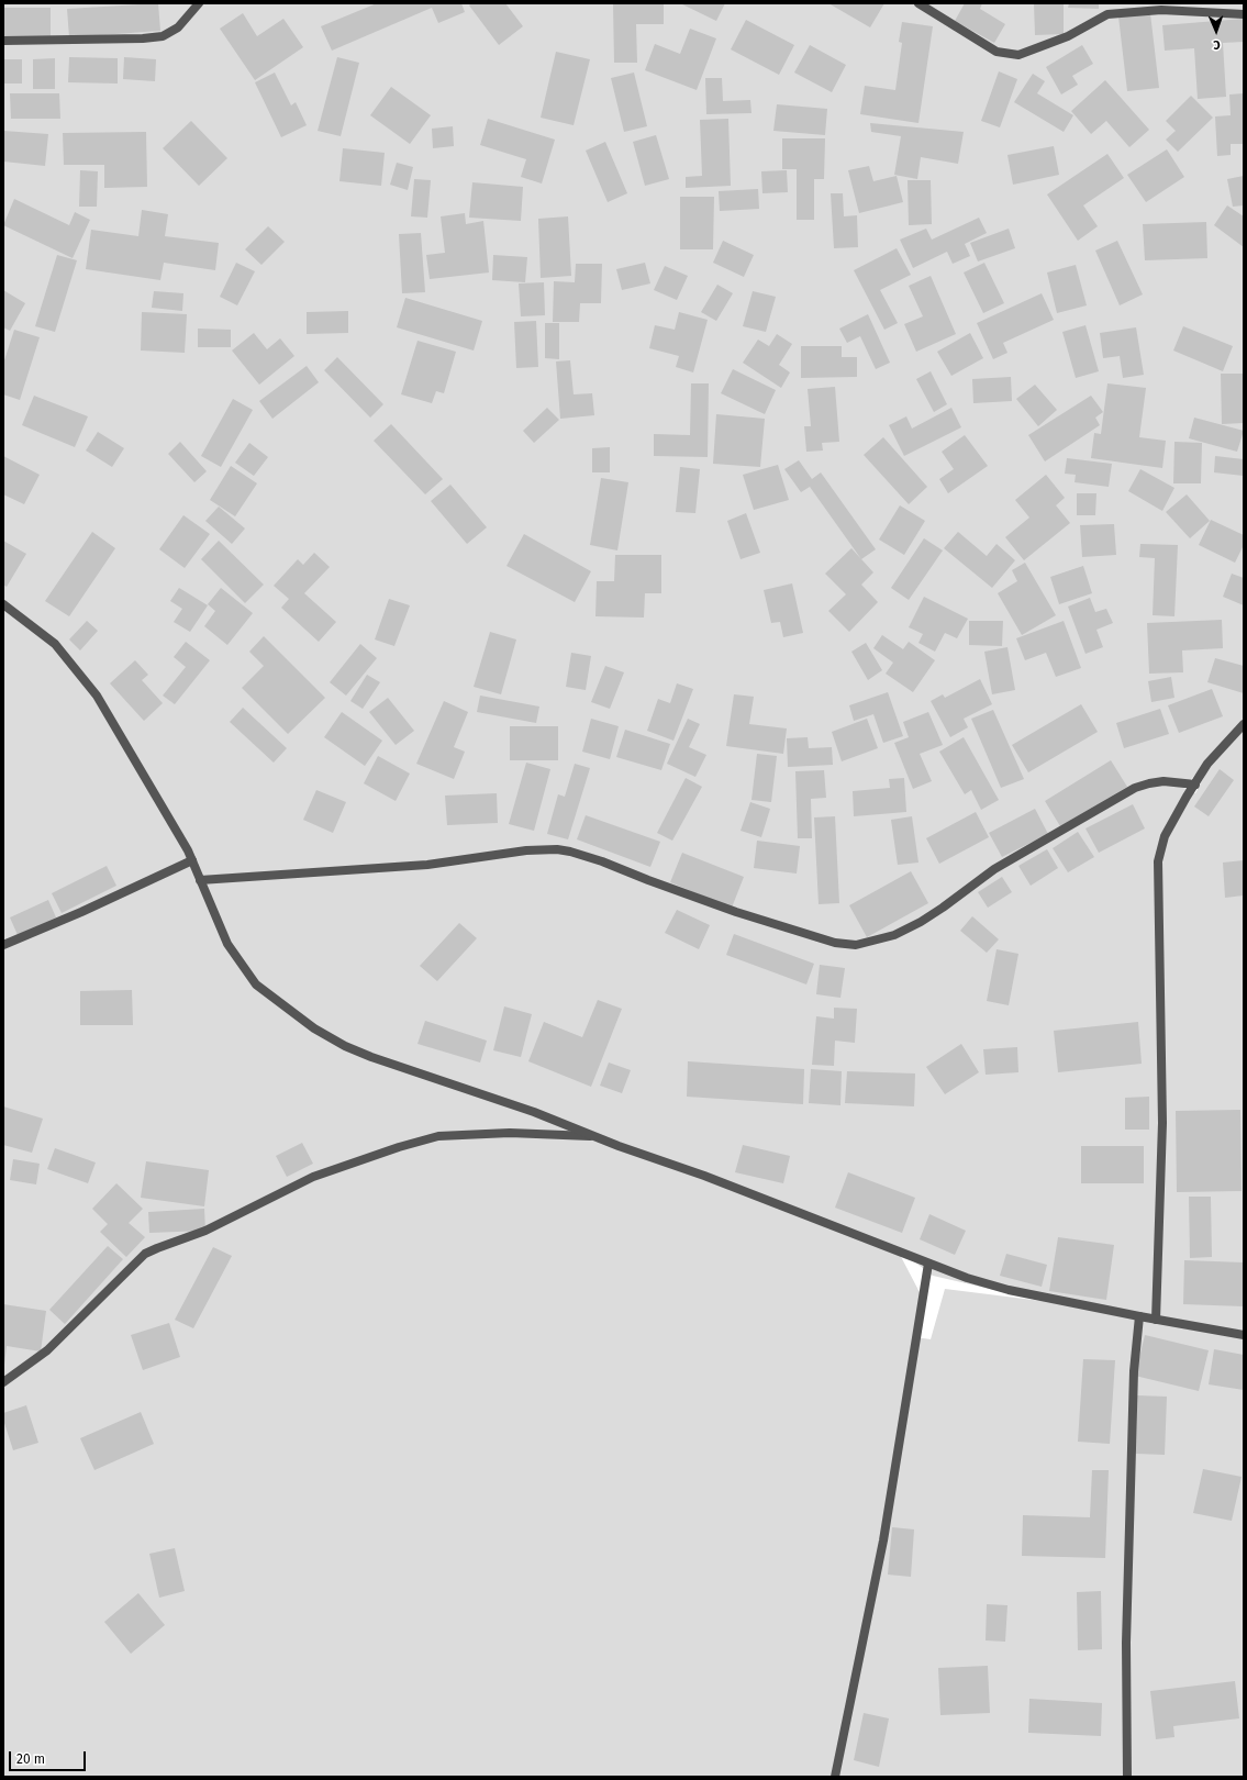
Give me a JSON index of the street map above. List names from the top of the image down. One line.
{"scale_bar":"20 m","north":"bottom"}
